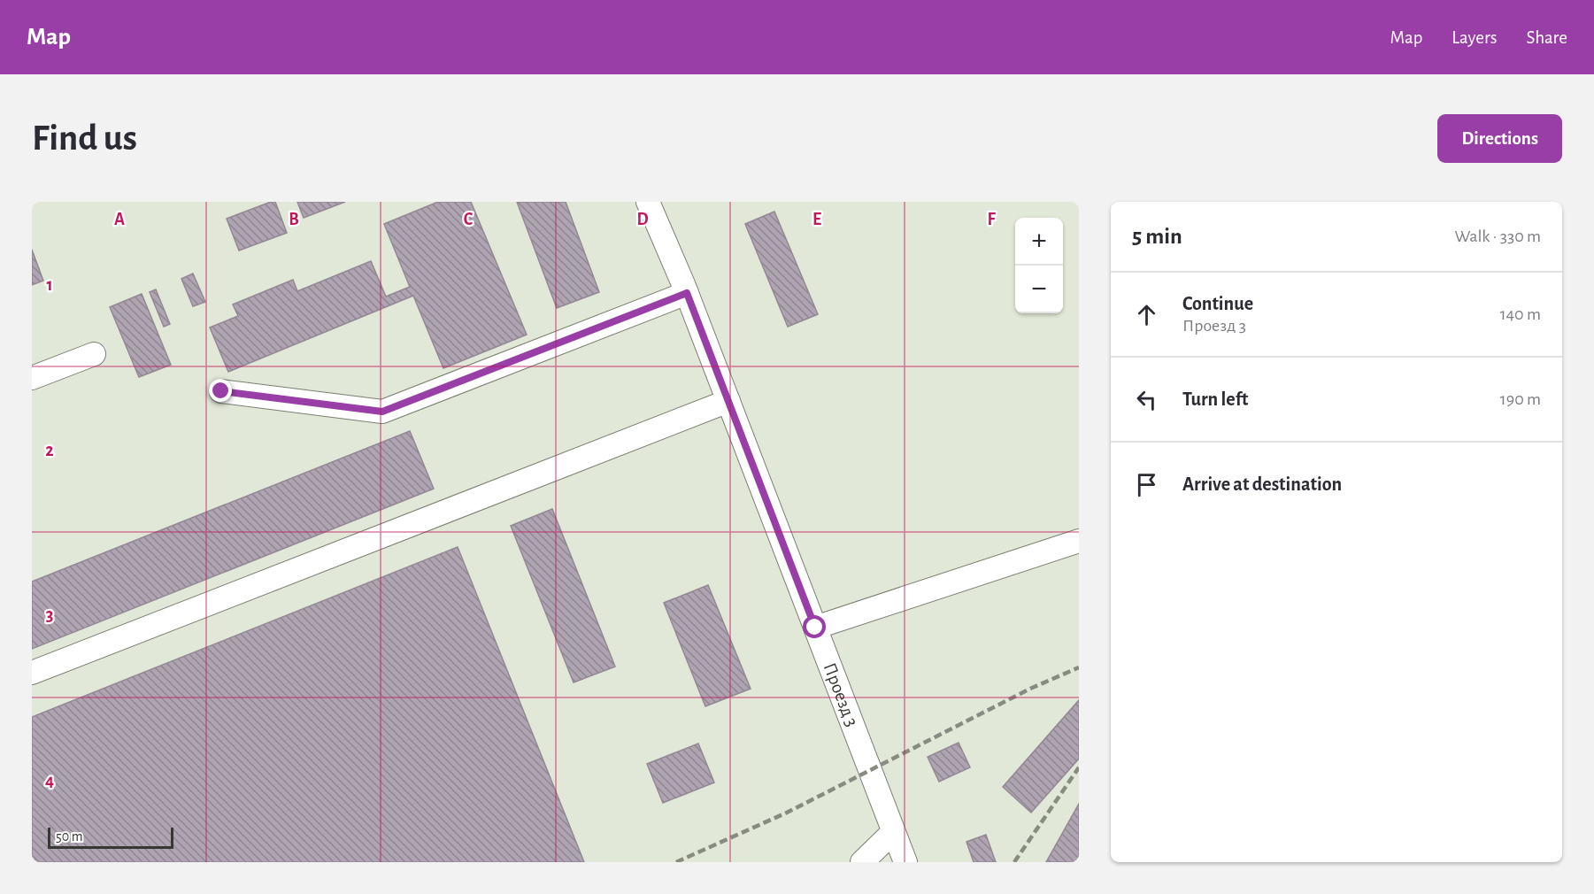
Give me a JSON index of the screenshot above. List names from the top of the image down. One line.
{"streets":{"street":["Проезд 3"]},"scale_bar":"50 m","page":{"header":"Map","nav":["Map","Layers","Share"],"buttons":"Directions","title":"Find us","heading":["5 min","Walk · 330 m"],"map_buttons":["+","−"],"list":[["Continue","Проезд 3","140 m"],["Turn left","190 m"],"Arrive at destination"],"scale":"50 m"},"grid":{"columns":["A","B","C","D","E","F"],"rows":["1","2","3","4"]}}
